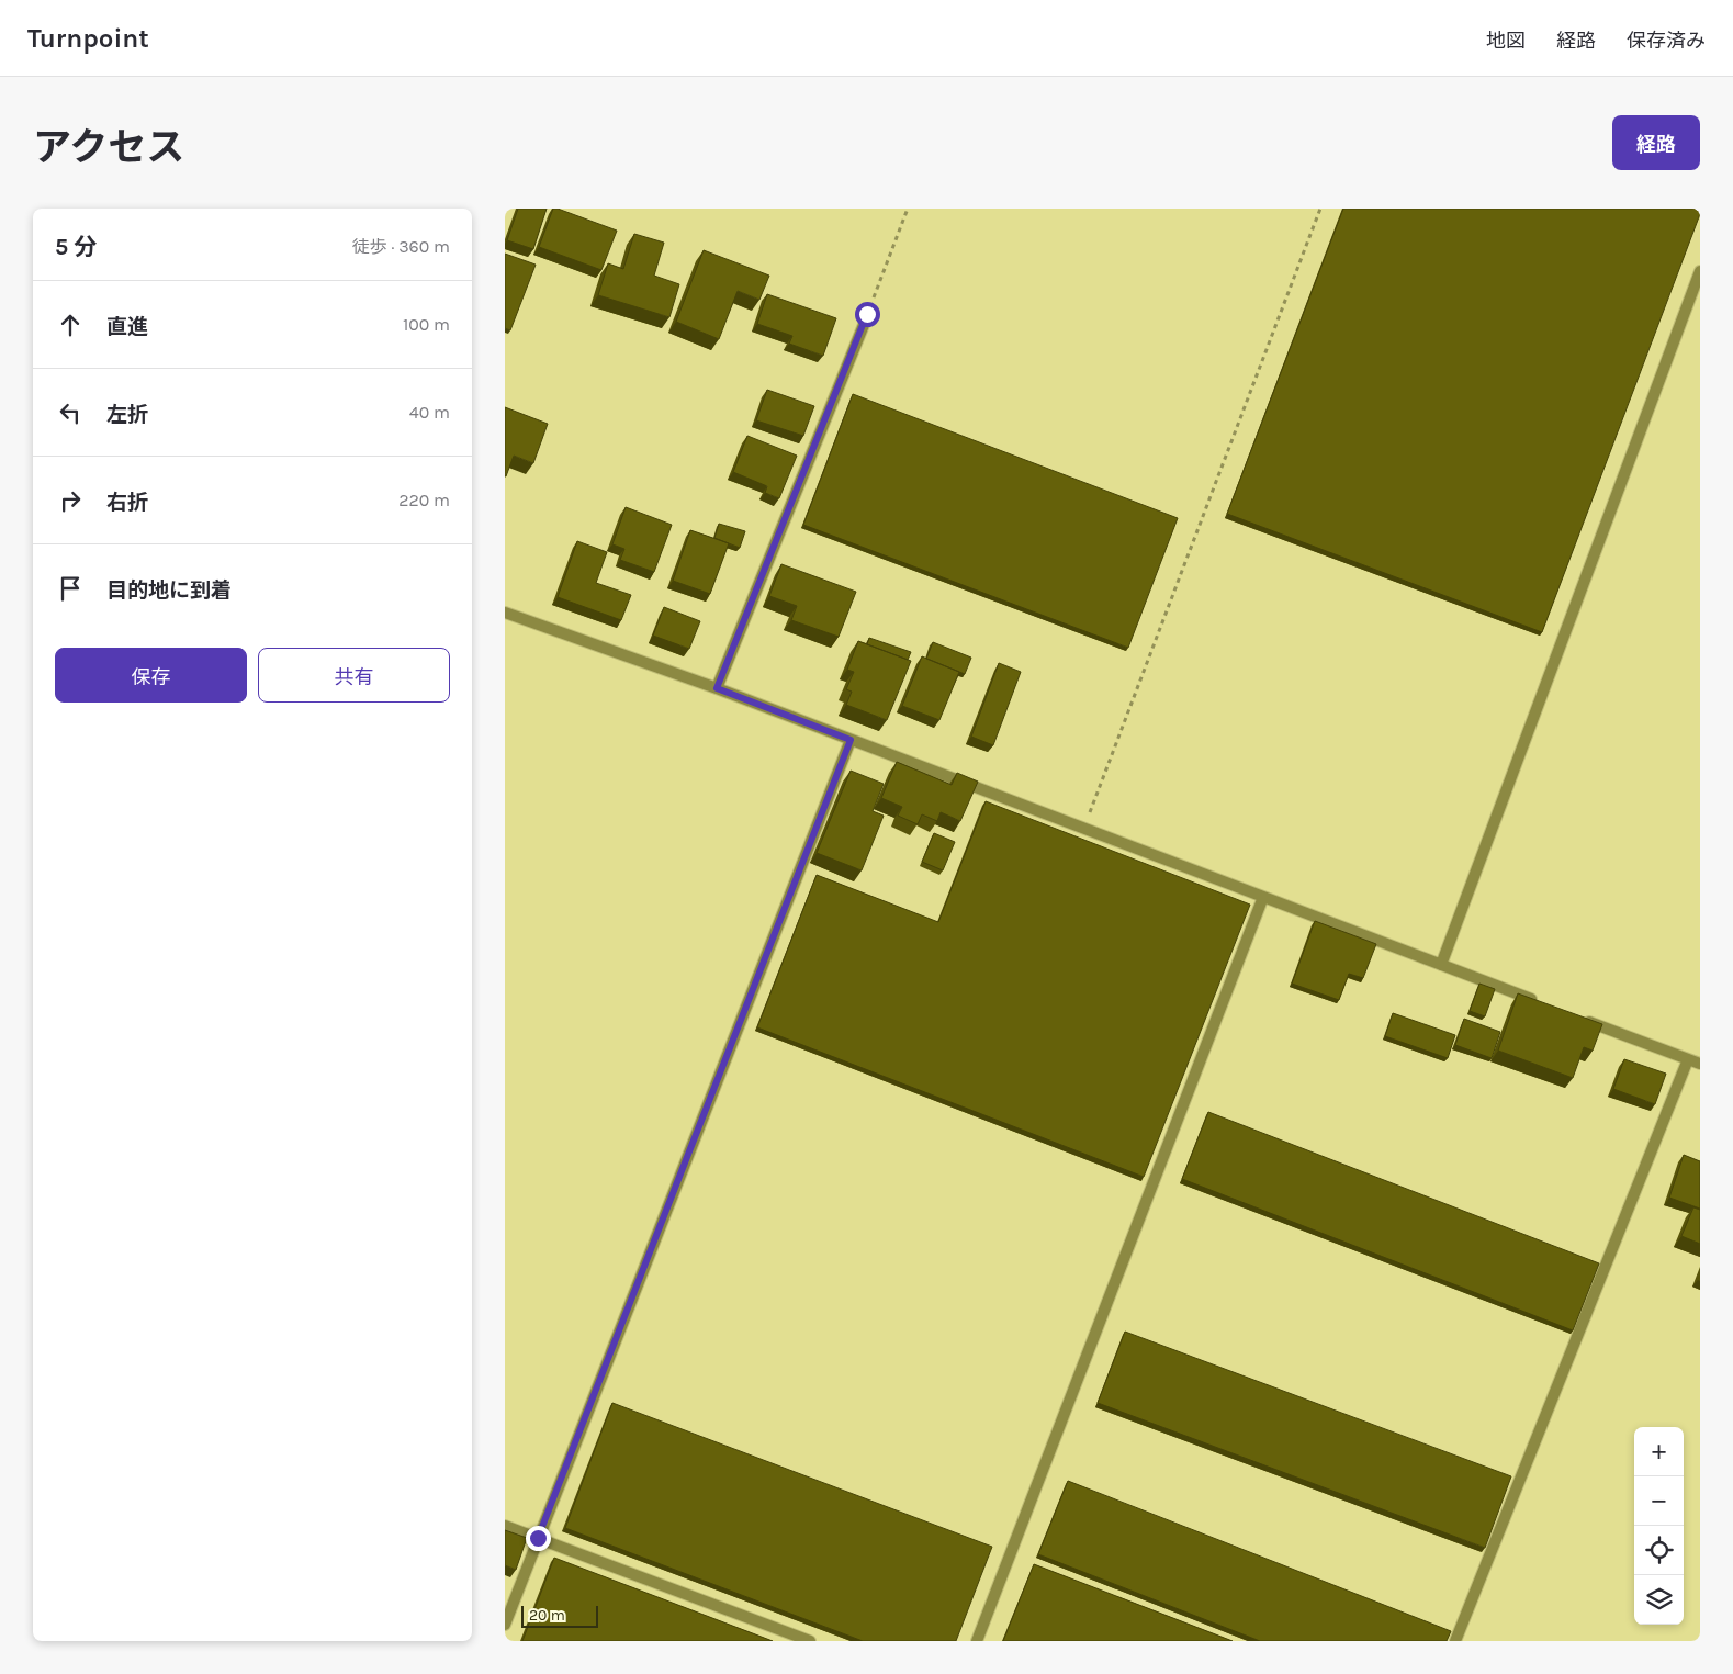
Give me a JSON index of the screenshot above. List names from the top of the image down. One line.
{"scale_bar":"20 m","page":{"header":"Turnpoint","nav":["地図","経路","保存済み"],"title":"アクセス","buttons":["経路",["保存","共有"]],"heading":["5 分","徒歩 · 360 m"],"list":[["直進","100 m"],["左折","40 m"],["右折","220 m"],"目的地に到着"],"map_buttons":["+","−"],"scale":"20 m"}}
